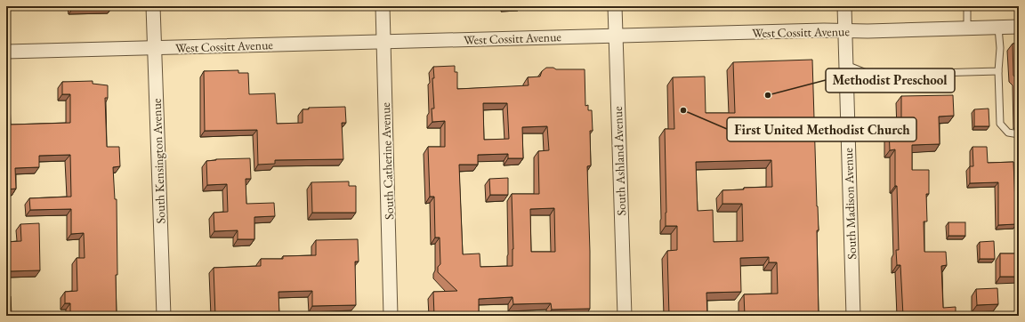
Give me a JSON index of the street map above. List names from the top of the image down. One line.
{"streets":{"street":["West Cossitt Avenue","South Kensington Avenue","South Catherine Avenue","South Ashland Avenue","South Madison Avenue"]},"crossings":[["West Cossitt Avenue","South Kensington Avenue"],["West Cossitt Avenue","South Catherine Avenue"],["West Cossitt Avenue","South Ashland Avenue"],["West Cossitt Avenue","South Madison Avenue"]],"places":["Methodist Preschool","First United Methodist Church"]}
